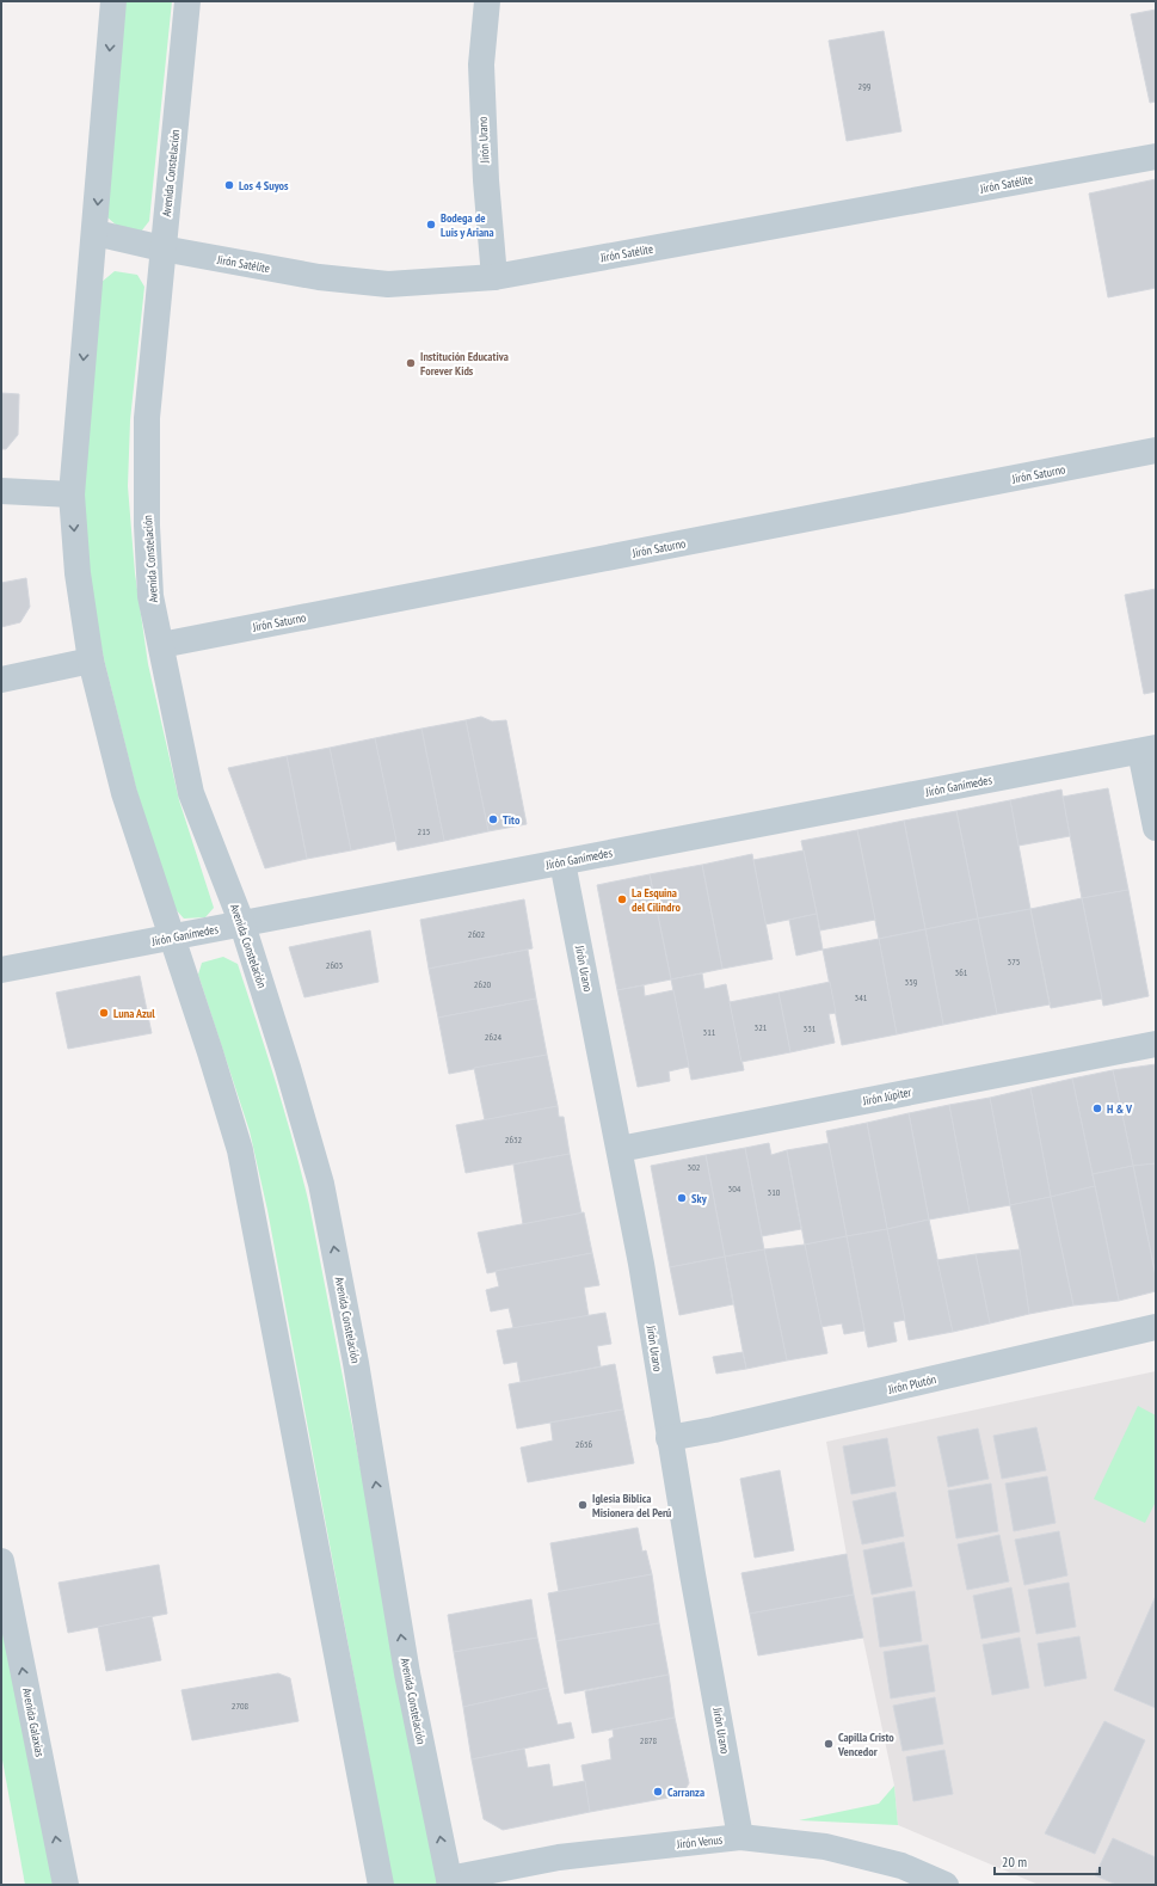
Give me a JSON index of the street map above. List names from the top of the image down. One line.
{"streets":{"street":["Jirón Urano","Avenida Constelación","Jirón Satélite","Jirón Saturno","Jirón Ganímedes","Jirón Júpiter","Jirón Plutón","Avenida Galaxias","Jirón Venus"]},"crossings":[["Jirón Urano","Jirón Satélite"],["Jirón Urano","Jirón Ganímedes"],["Jirón Urano","Jirón Júpiter"],["Jirón Urano","Jirón Plutón"],["Jirón Urano","Jirón Venus"],["Avenida Constelación","Jirón Satélite"],["Avenida Constelación","Jirón Saturno"],["Avenida Constelación","Jirón Ganímedes"],["Avenida Constelación","Jirón Venus"]],"one_way":["Avenida Galaxias"],"places":["Los 4 Suyos","Bodega de Luis y Ariana","Institución Educativa Forever Kids","Tito","La Esquina del Cilindro","Luna Azul","H & V","Sky","Iglesia Biblica Misionera del Perú","Capilla Cristo Vencedor","Carranza"],"house_numbers":["299","215","2602","375","2603","361","359","2620","341","321","331","311","2624","2632","302","304","310","2656","2708","2878"],"scale_bar":"20 m"}
